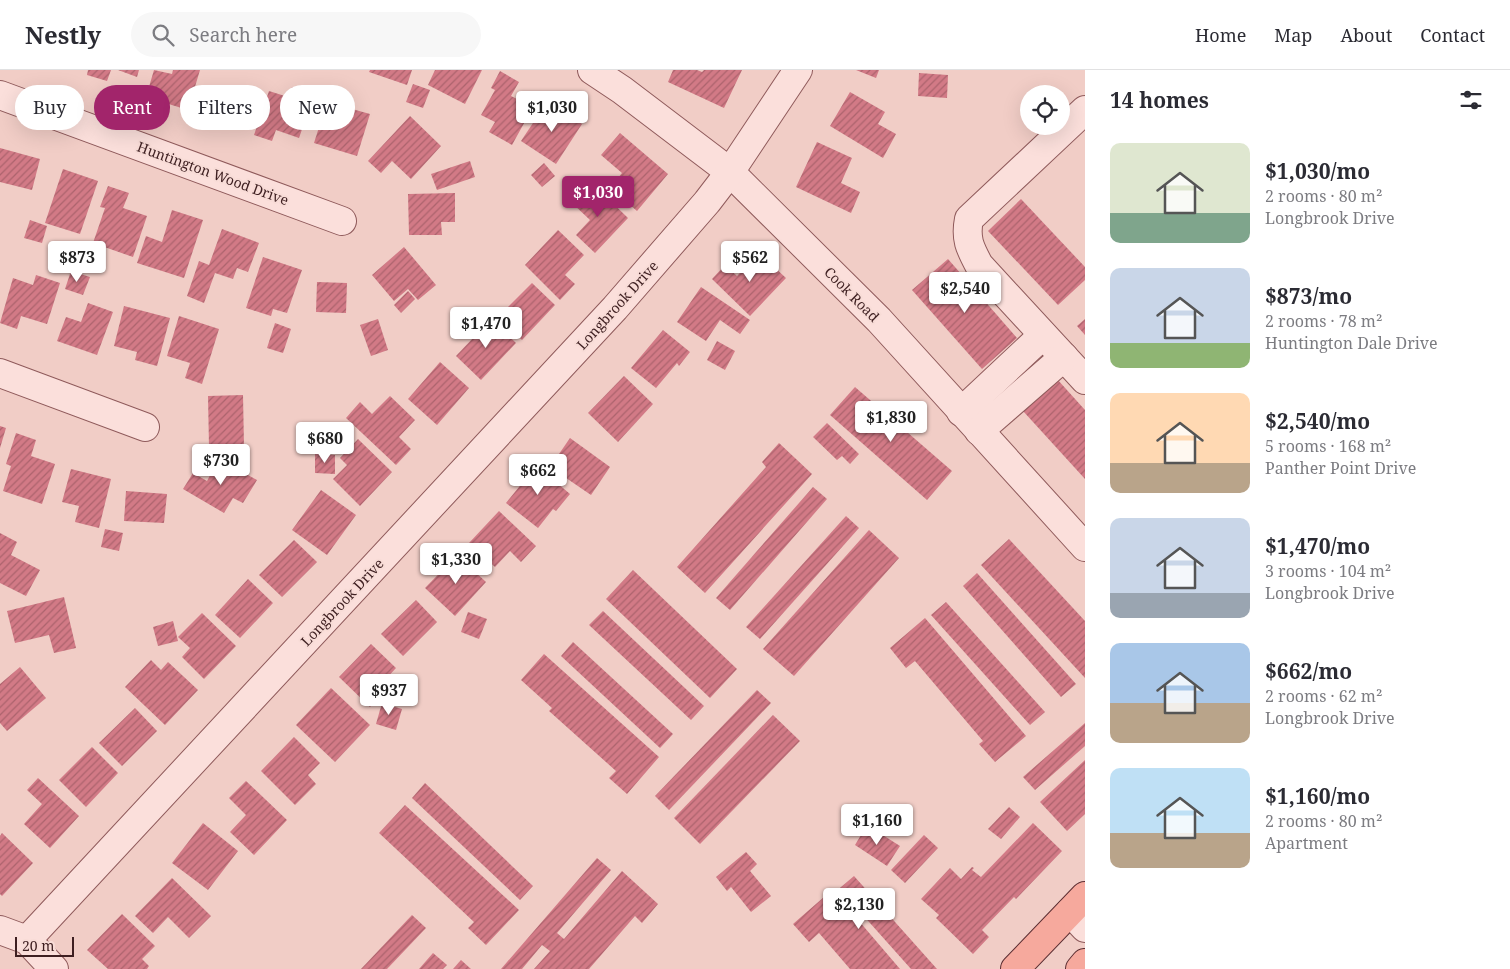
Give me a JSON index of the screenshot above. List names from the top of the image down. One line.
{"streets":{"street":["Huntington Wood Drive","Cook Road","Longbrook Drive"]},"crossings":[["Cook Road","Longbrook Drive"]],"scale_bar":"20 m","page":{"header":"Nestly","search":"Search here","nav":["Home","Map","About","Contact"],"heading":"14 homes","chip":["Buy","Rent","Filters","New"],"price":["$1,030","$1,030","$873","$562","$2,540","$1,470","$1,830","$680","$730","$662","$1,330","$937","$1,160","$2,130"],"list":[{"name":"$1,030/mo","note":"2 rooms · 80 m² · Longbrook Drive"},{"name":"$873/mo","note":"2 rooms · 78 m² · Huntington Dale Drive"},{"name":"$2,540/mo","note":"5 rooms · 168 m² · Panther Point Drive"},{"name":"$1,470/mo","note":"3 rooms · 104 m² · Longbrook Drive"},{"name":"$662/mo","note":"2 rooms · 62 m² · Longbrook Drive"},{"name":"$1,160/mo","note":"2 rooms · 80 m² · Apartment"}],"scale":"20 m"}}
